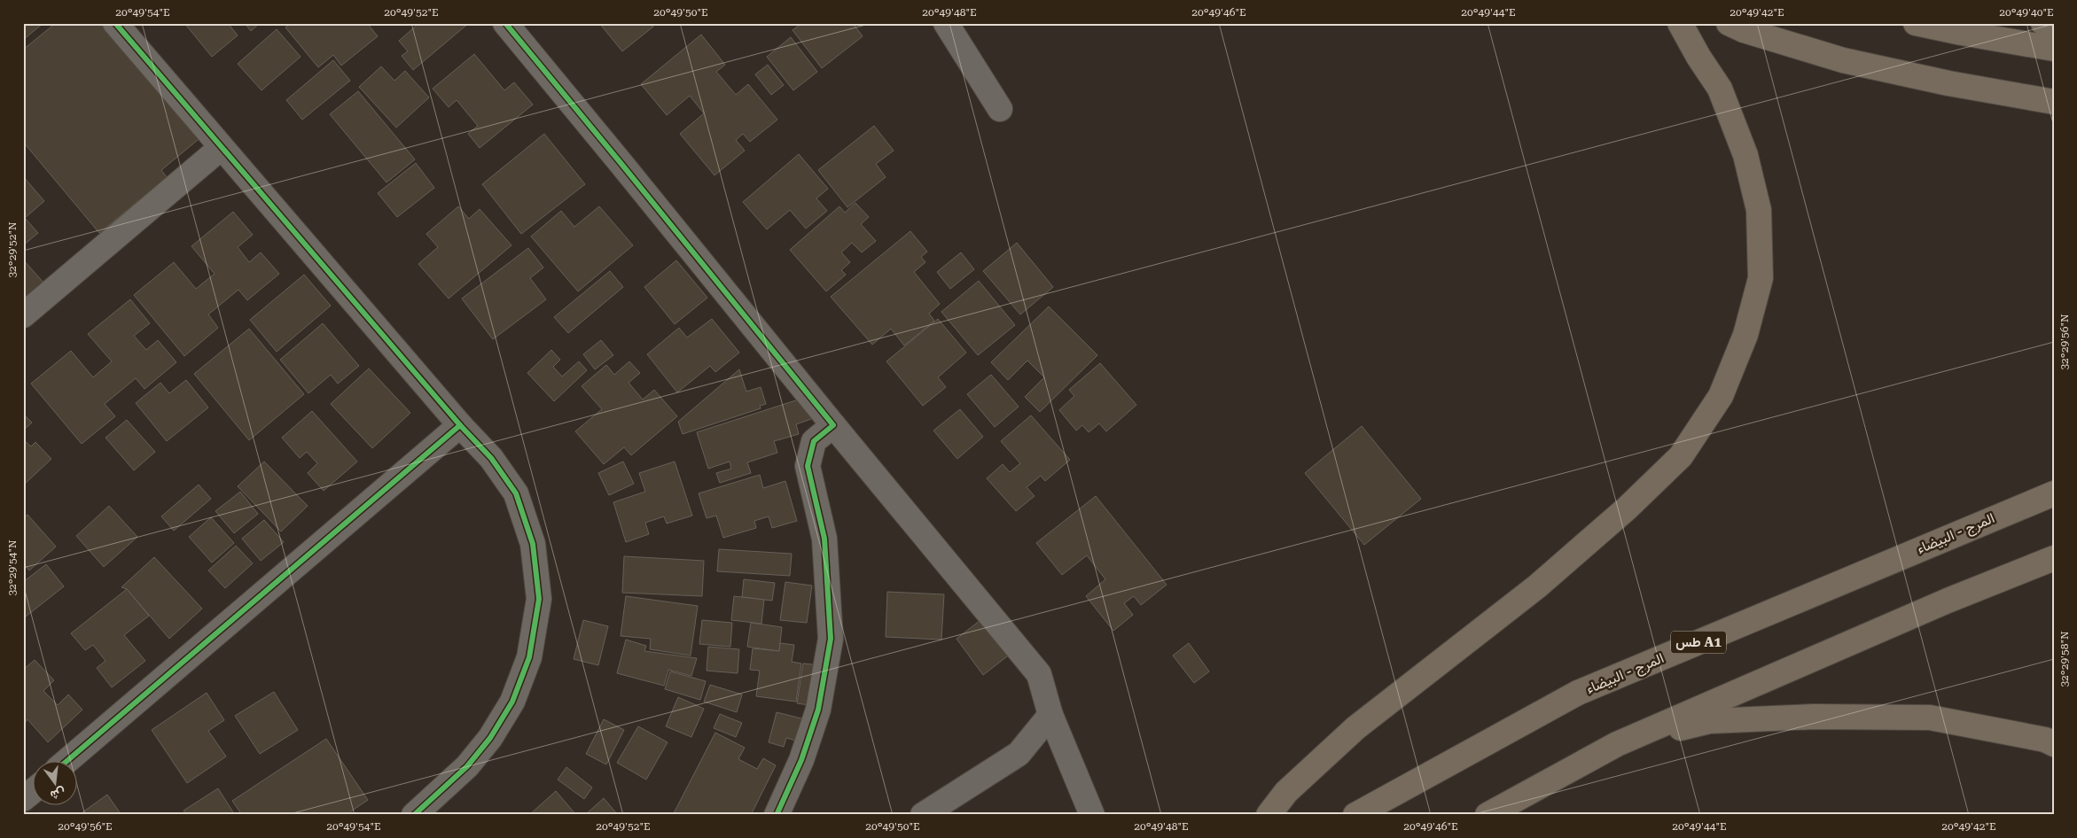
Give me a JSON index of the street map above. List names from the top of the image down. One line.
{"streets":{"highway":["المرج - البيضاء","طس A1"]},"north":"bottom","coordinates":["20°49'54\"E","20°49'52\"E","20°49'50\"E","20°49'48\"E","20°49'46\"E","20°49'44\"E","20°49'42\"E","20°49'40\"E","32°29'52\"N","32°29'56\"N","32°29'54\"N","32°29'58\"N","20°49'56\"E"]}
